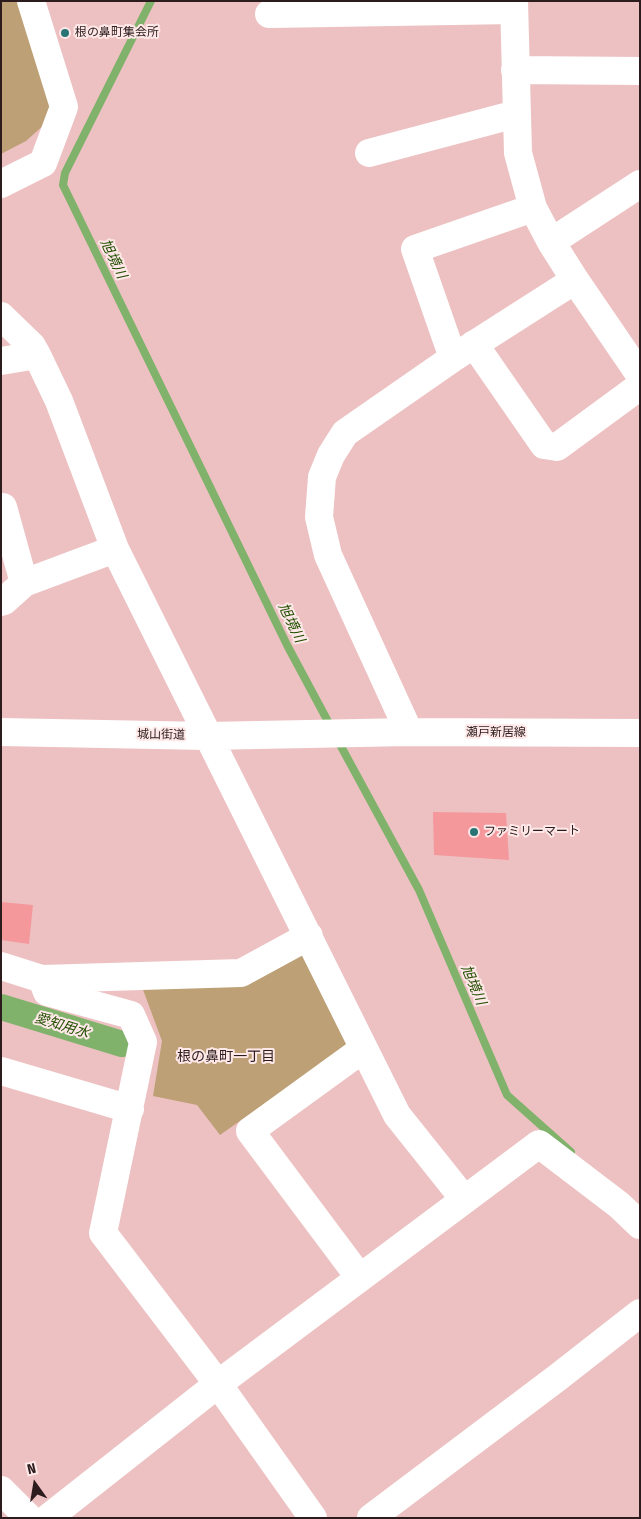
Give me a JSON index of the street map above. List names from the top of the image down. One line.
{"streets":{"street":["瀬戸新居線","城山街道"]},"crossings":[["瀬戸新居線","城山街道"]],"districts":["根の鼻町一丁目"],"water":["旭境川","愛知用水"],"places":["根の鼻町集会所","ファミリーマート"],"north":"top"}
